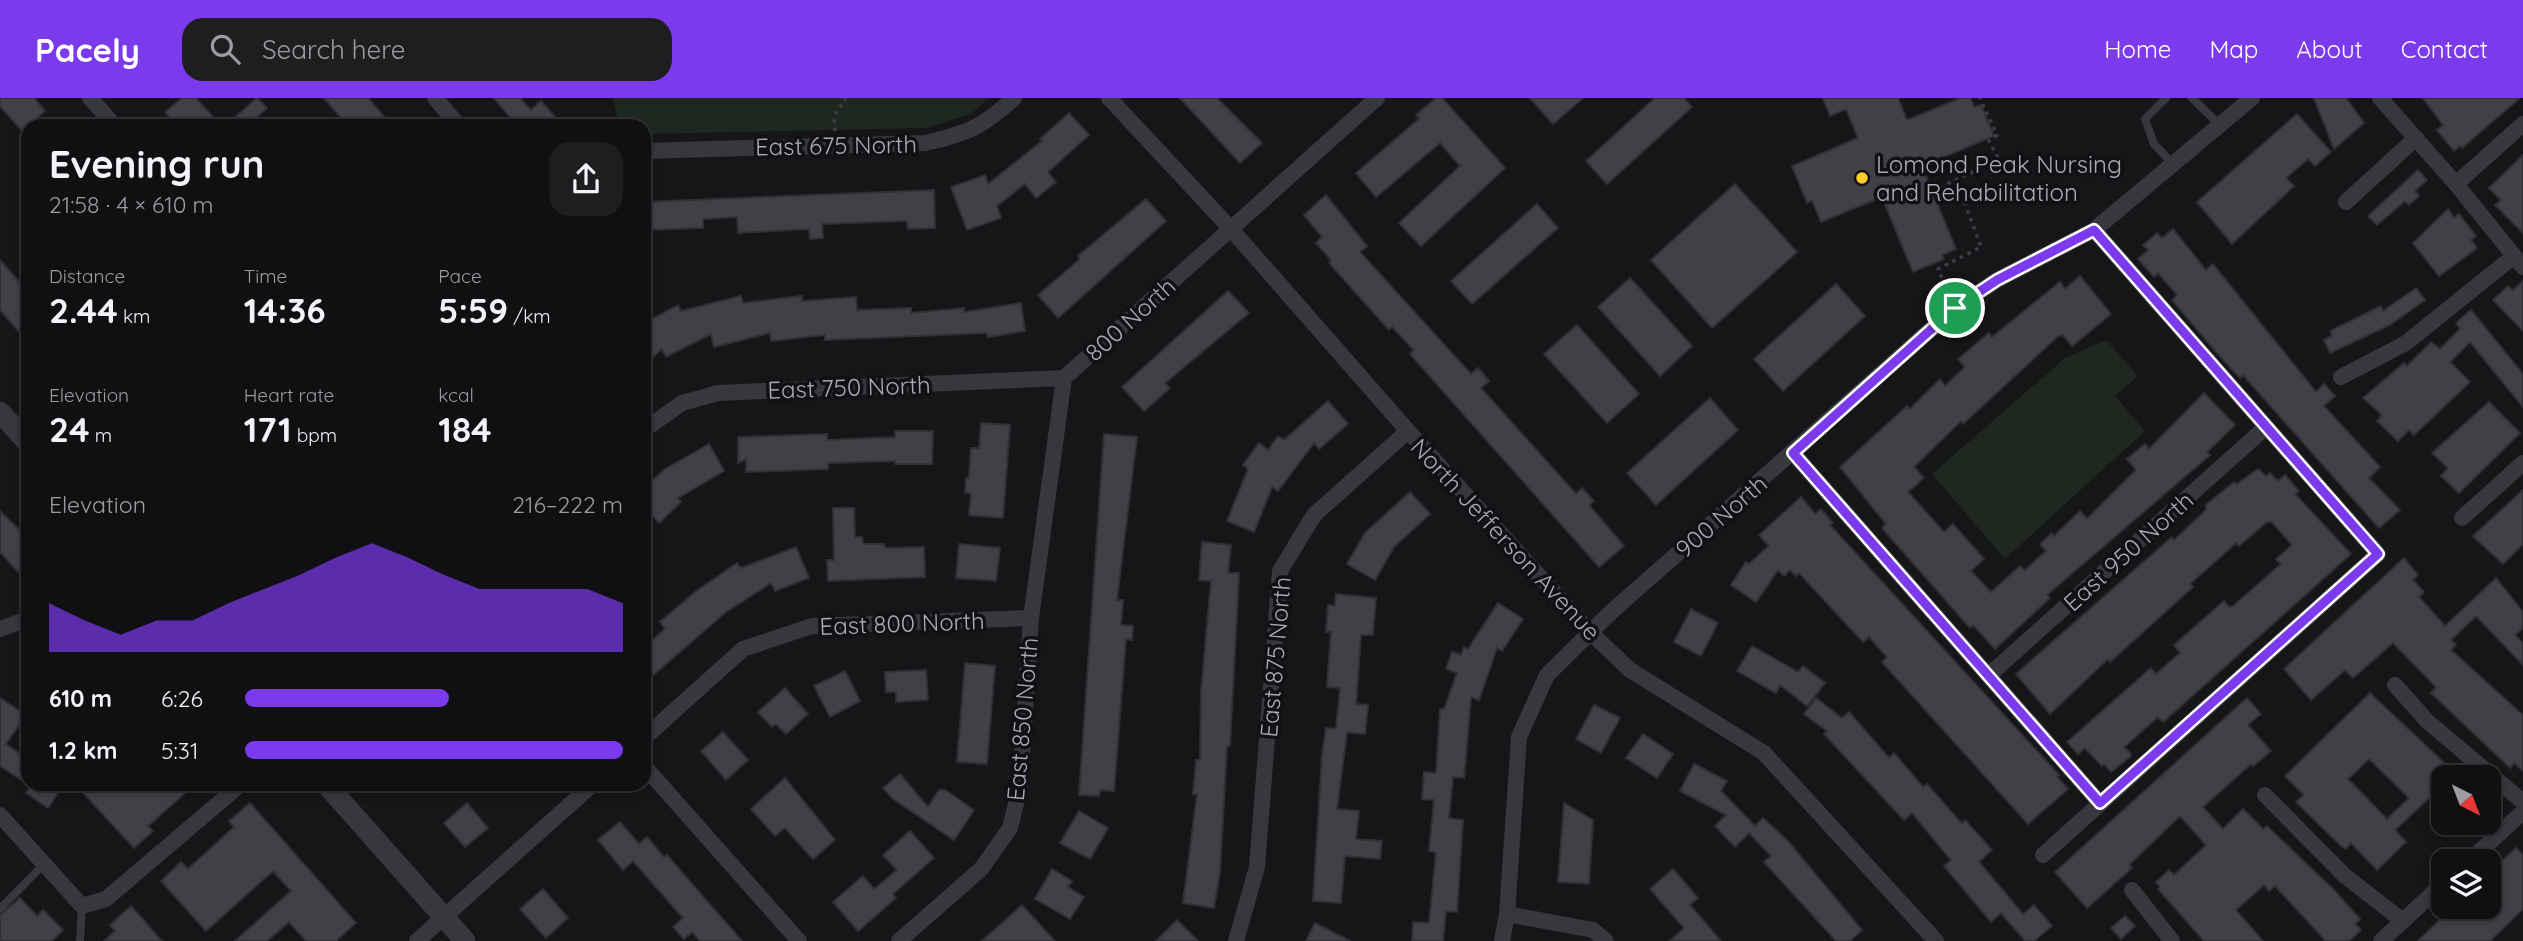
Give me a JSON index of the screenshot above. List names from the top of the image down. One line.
{"streets":{"street":["East 675 North","800 North","East 750 North","900 North","North Jefferson Avenue","East 950 North","East 800 North","East 875 North","East 850 North"]},"crossings":[["800 North","East 750 North"],["800 North","North Jefferson Avenue"],["800 North","East 800 North"],["800 North","East 850 North"],["900 North","North Jefferson Avenue"],["North Jefferson Avenue","East 875 North"],["East 800 North","East 850 North"]],"places":["Lomond Peak Nursing and Rehabilitation"],"north":"bottom right","page":{"header":"Pacely","search":"Search here","nav":["Home","Map","About","Contact"],"heading":["Evening run","21:58 · 4 × 610 m"],"stats":[["Distance","2.44 km"],["Time","14:36"],["Pace","5:59 /km"],["Elevation","24 m"],["Heart rate","171 bpm"],["kcal","184"]],"chart":["Elevation","216–222 m"],"list":[{"name":"610 m","note":"6:26"},{"name":"1.2 km","note":"5:31"}]}}
